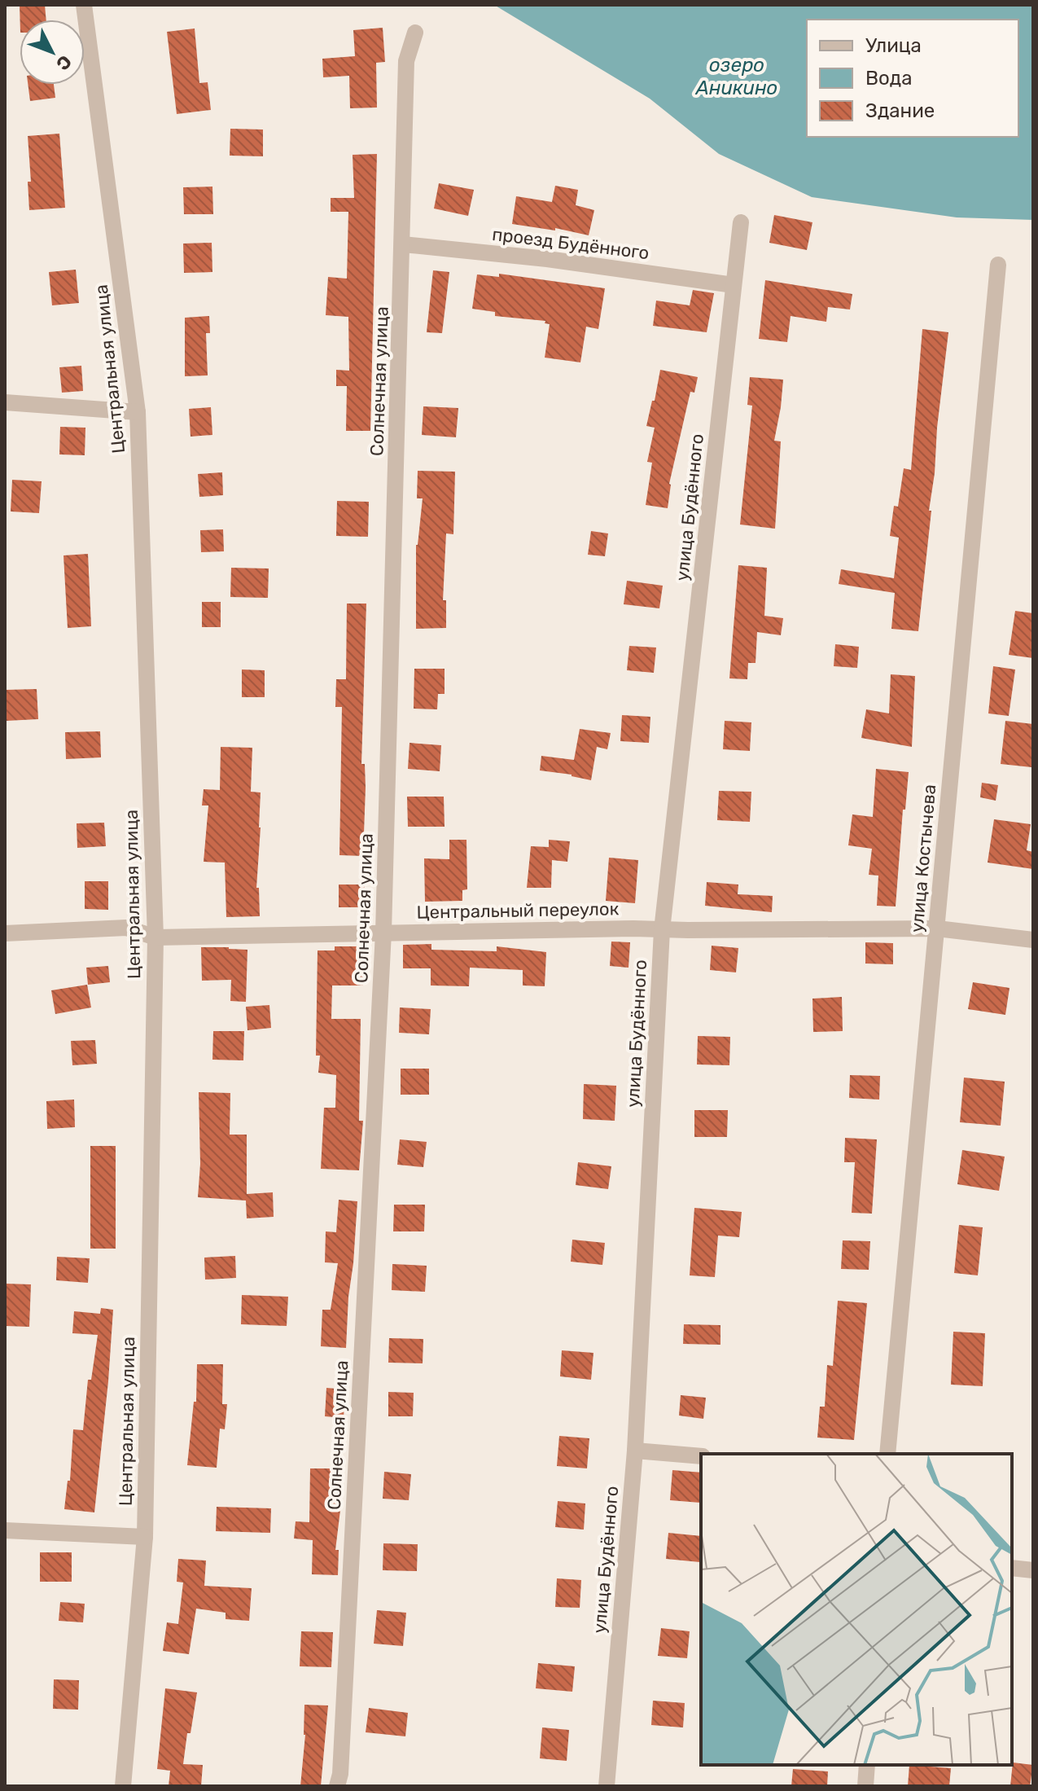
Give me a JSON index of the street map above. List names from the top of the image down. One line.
{"streets":{"street":["проезд Будённого","Центральная улица","Солнечная улица","улица Будённого","улица Костычева","Центральный переулок"]},"crossings":[["проезд Будённого","Солнечная улица"],["проезд Будённого","улица Будённого"],["Центральная улица","Центральный переулок"],["Солнечная улица","Центральный переулок"],["улица Будённого","Центральный переулок"],["улица Костычева","Центральный переулок"]],"water":["озеро Аникино"],"legend":["Улица","Вода","Здание"],"north":"bottom right"}
